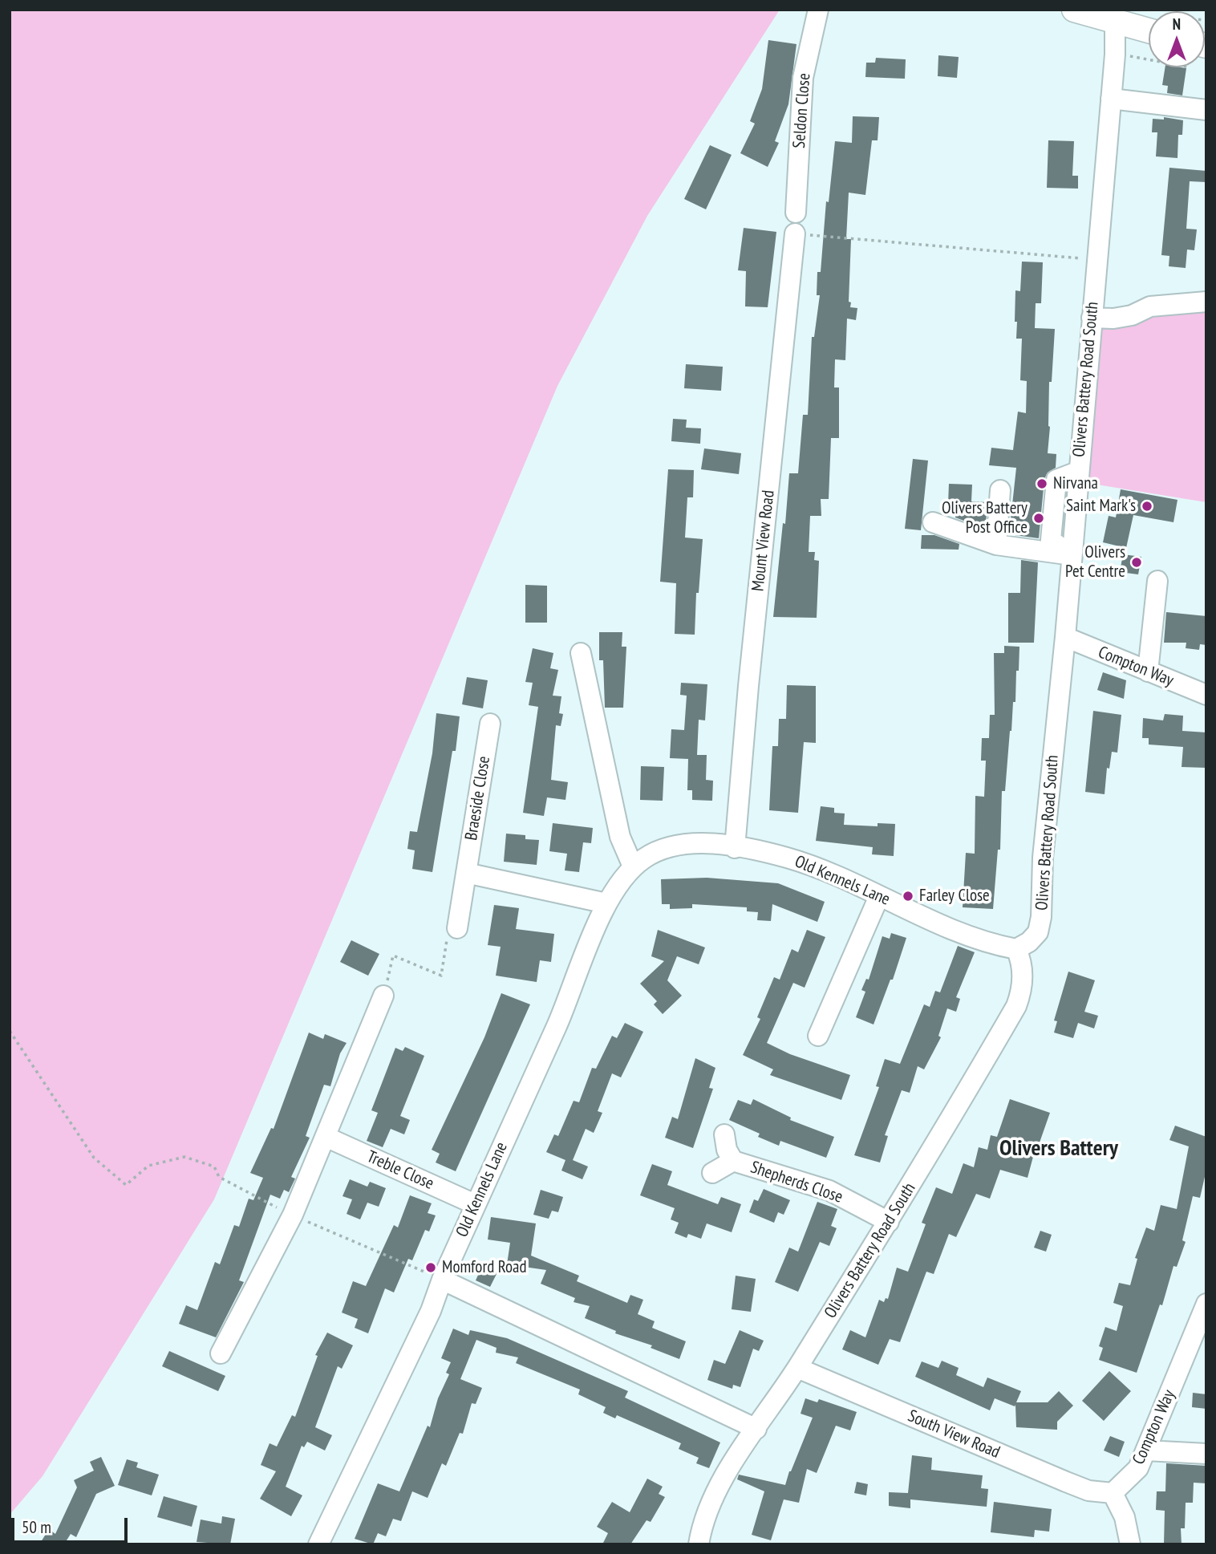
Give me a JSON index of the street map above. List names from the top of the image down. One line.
{"streets":{"street":["Seldon Close","Olivers Battery Road South","Mount View Road","Compton Way","Braeside Close","Old Kennels Lane","Treble Close","Shepherds Close","South View Road"]},"crossings":[["Olivers Battery Road South","Compton Way"],["Olivers Battery Road South","Old Kennels Lane"],["Olivers Battery Road South","Shepherds Close"],["Olivers Battery Road South","South View Road"],["Mount View Road","Old Kennels Lane"],["Compton Way","South View Road"],["Old Kennels Lane","Treble Close"]],"districts":["Olivers Battery"],"places":["Nirvana","Saint Mark's","Olivers Battery Post Office","Olivers Pet Centre","Farley Close","Momford Road"],"scale_bar":"50 m","north":"top"}
